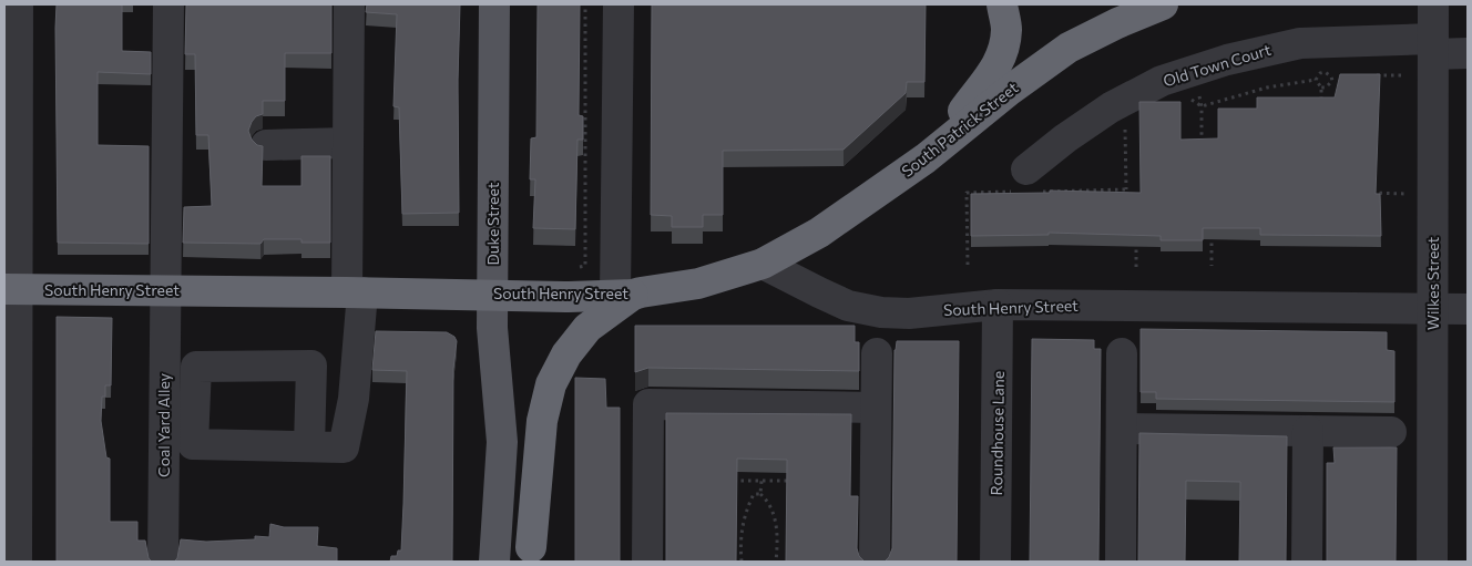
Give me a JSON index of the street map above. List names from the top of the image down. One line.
{"streets":{"highway":["South Patrick Street","South Henry Street"],"main road":["Duke Street"],"street":["Old Town Court","Wilkes Street","Coal Yard Alley","Roundhouse Lane"]},"crossings":[["Old Town Court","Wilkes Street"],["South Patrick Street","South Henry Street"],["Duke Street","South Henry Street"],["Wilkes Street","South Henry Street"],["South Henry Street","Coal Yard Alley"],["South Henry Street","Roundhouse Lane"]]}
